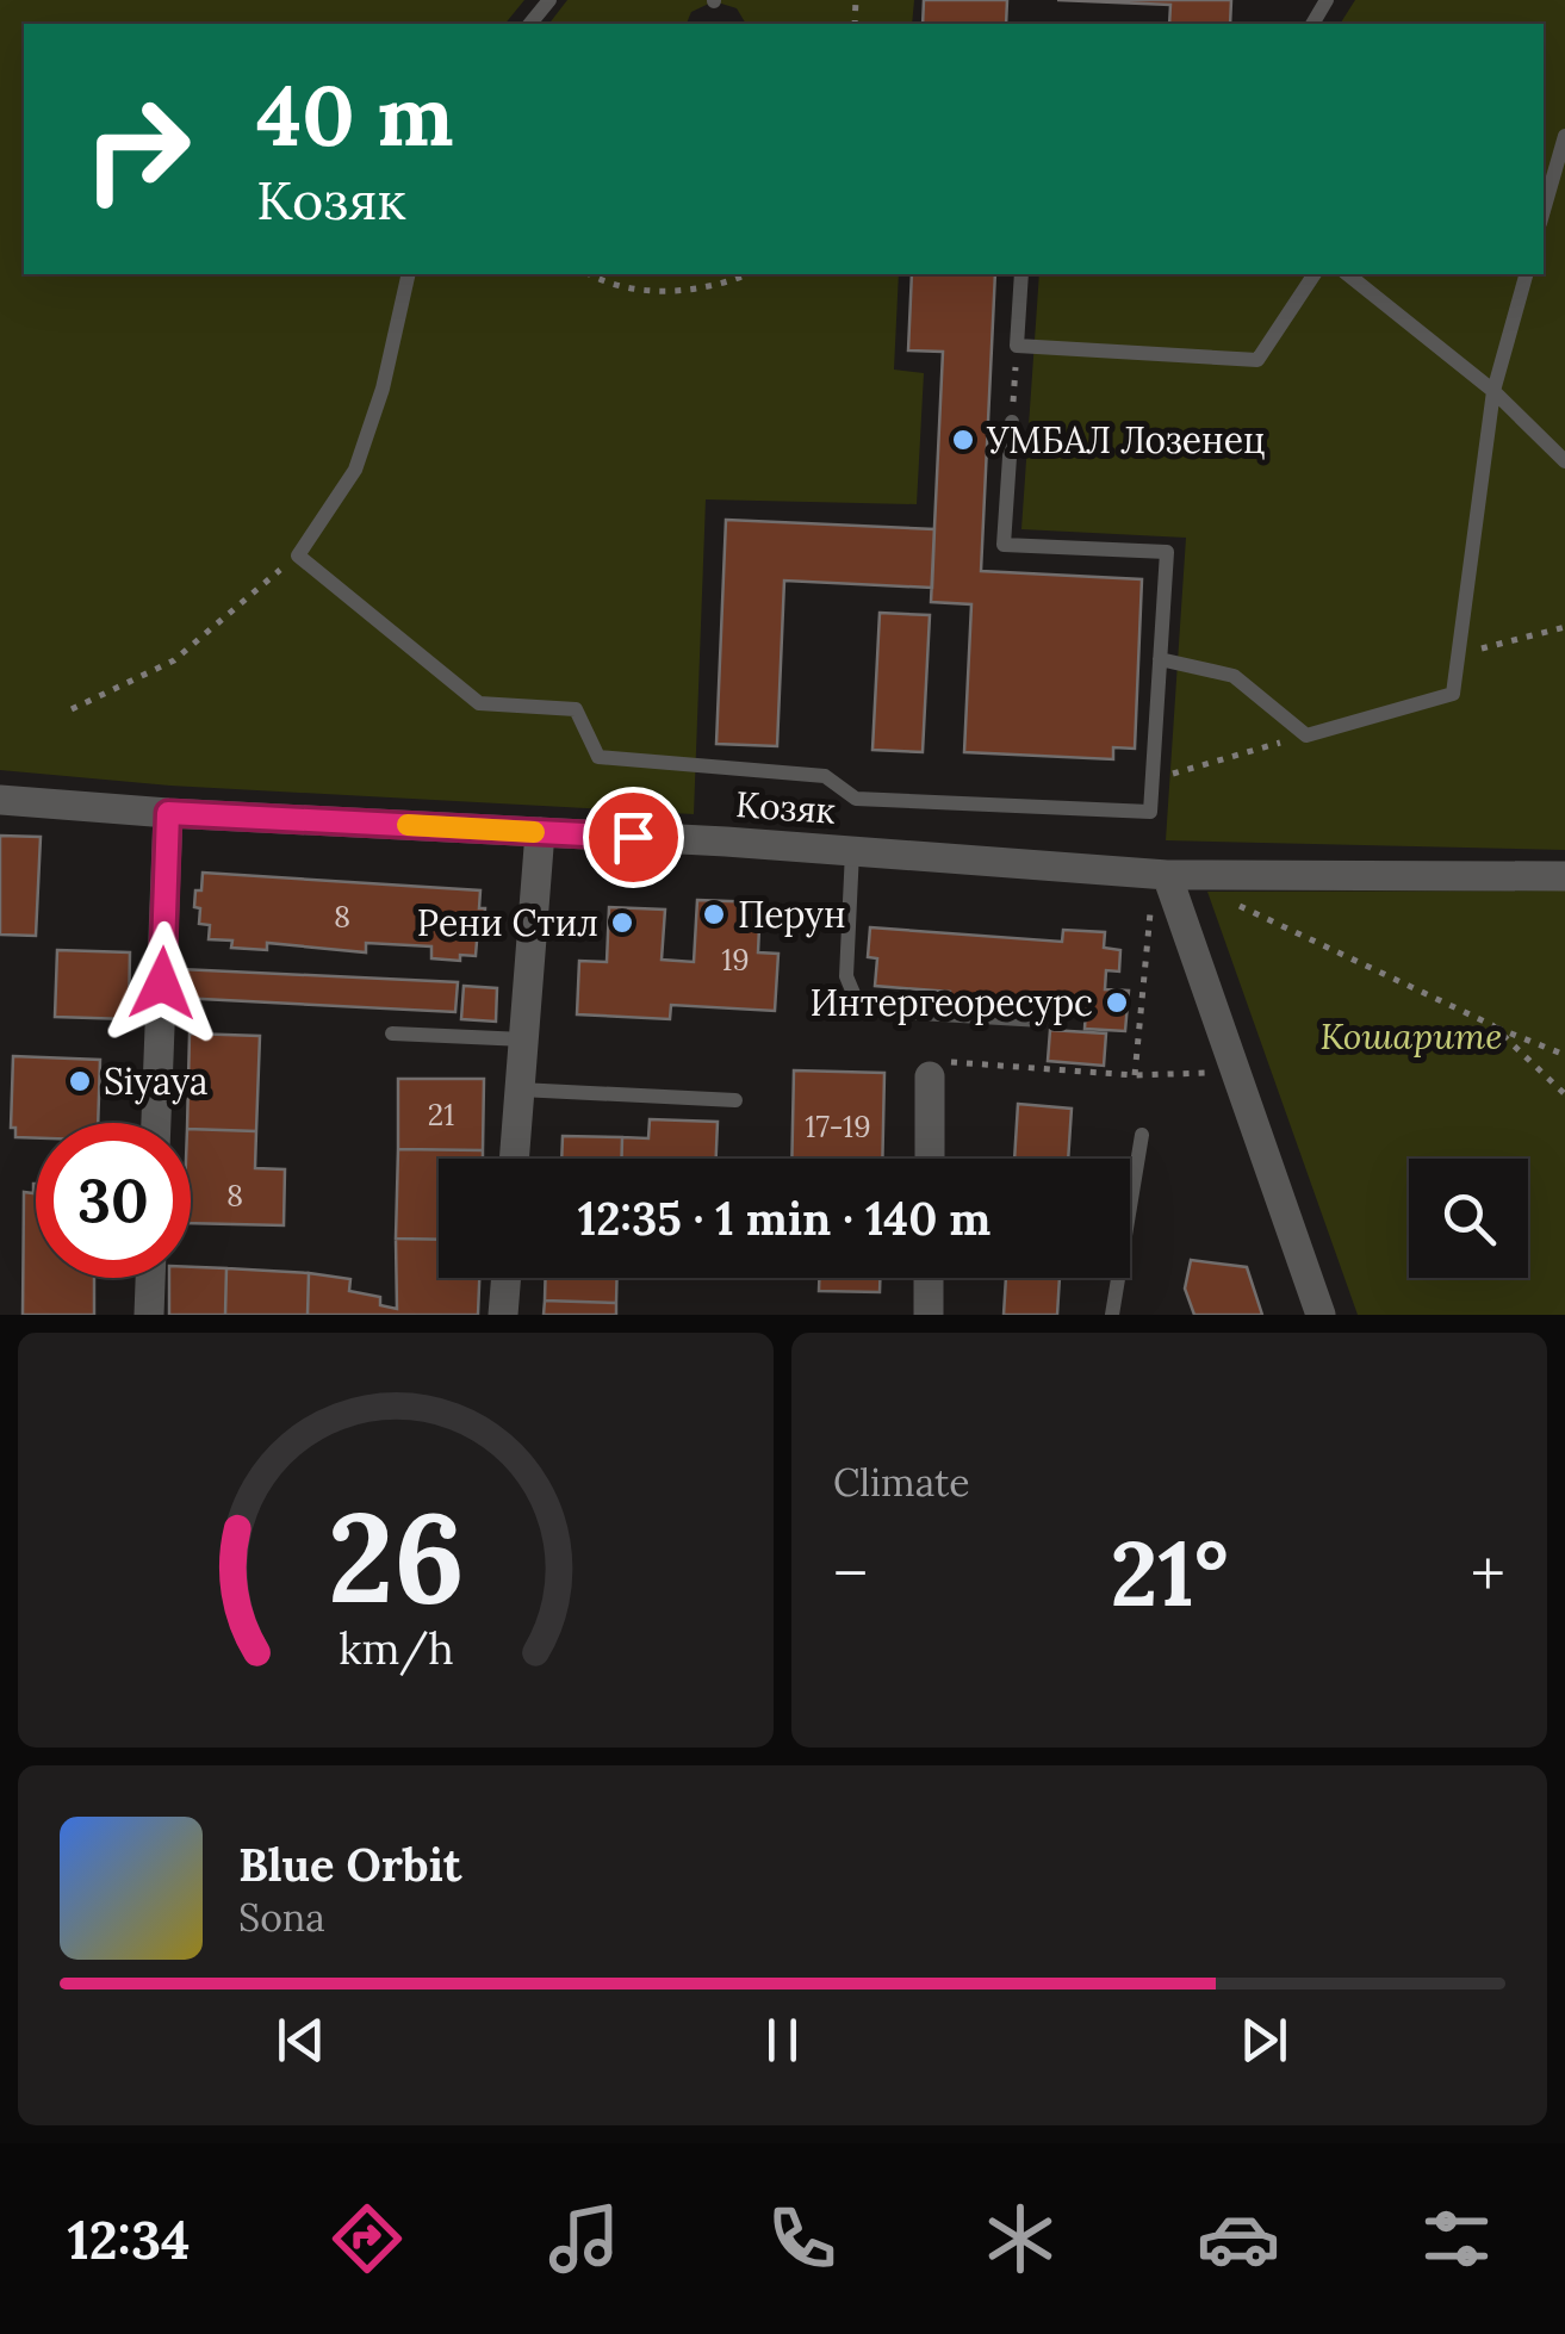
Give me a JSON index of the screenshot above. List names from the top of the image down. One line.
{"streets":{"street":["Козяк"]},"parks":["Кошарите"],"places":["УМБАЛ Лозенец","Перун","Рени Стил","Интергеоресурс","Siyaya"],"house_numbers":["8","19","21","17-19","8"],"page":{"turn":["40 m","Козяк"],"limit":"30","trip":"12:35 · 1 min · 140 m","tile":"Climate","heat":["−","21°","+"],"song":["Blue Orbit","Sona"],"tabs":"12:34","gauge":["26","km/h"]}}
